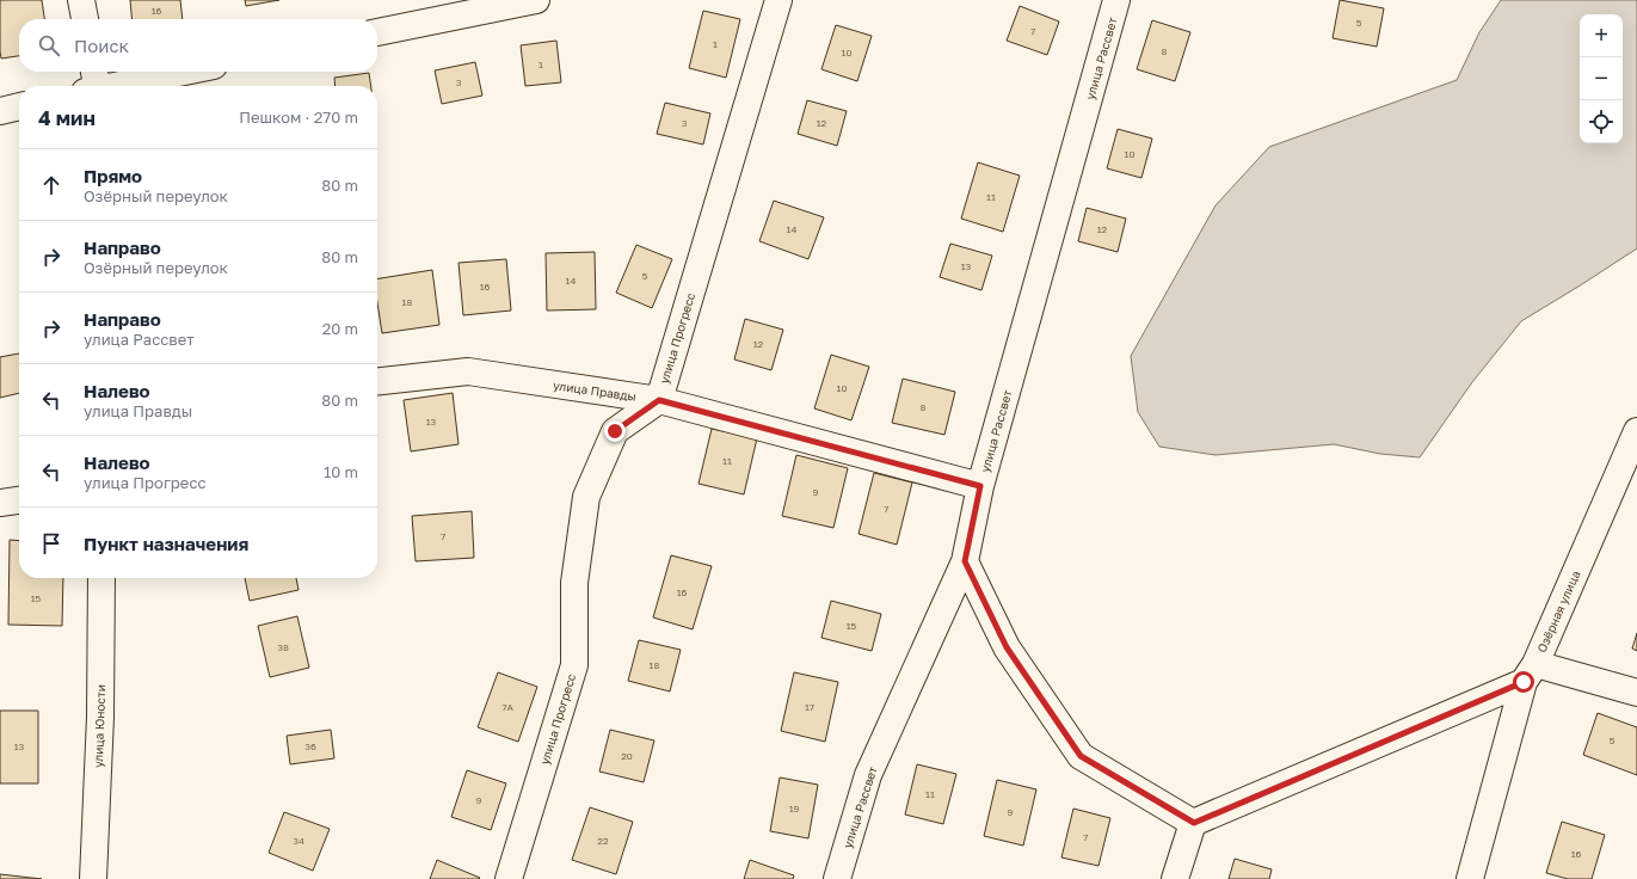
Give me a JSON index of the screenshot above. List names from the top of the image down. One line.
{"streets":{"street":["улица Рассвет","улица Прогресс","улица Правды","Озёрная улица","улица Юности"]},"crossings":[["улица Рассвет","улица Правды"],["улица Прогресс","улица Правды"]],"house_numbers":["16","5","7","1","8","10","1","3","3","12","10","11","14","12","13","5","14","16","18","12","10","8","13","11","9","7","7","16","15","15","38","18","7А","17","5","13","36","20","11","9","19","9","7","34","22","16"],"page":{"map_buttons":["+","−"],"search":"Поиск","heading":["4 мин","Пешком · 270 m"],"list":[["Прямо","Озёрный переулок","80 m"],["Направо","Озёрный переулок","80 m"],["Направо","улица Рассвет","20 m"],["Налево","улица Правды","80 m"],["Налево","улица Прогресс","10 m"],"Пункт назначения"]}}
